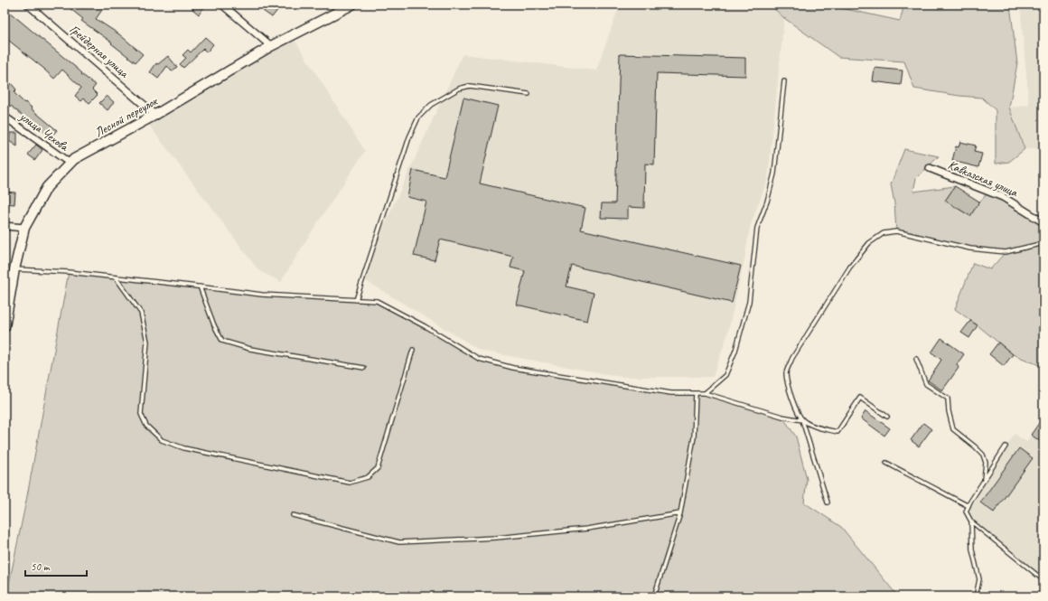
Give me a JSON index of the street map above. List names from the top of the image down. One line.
{"streets":{"main road":["Лесной переулок"],"street":["Грейдерная улица","улица Чехова","Кавказская улица"]},"crossings":[["Грейдерная улица","Лесной переулок"],["Лесной переулок","улица Чехова"]],"scale_bar":"50 m"}
